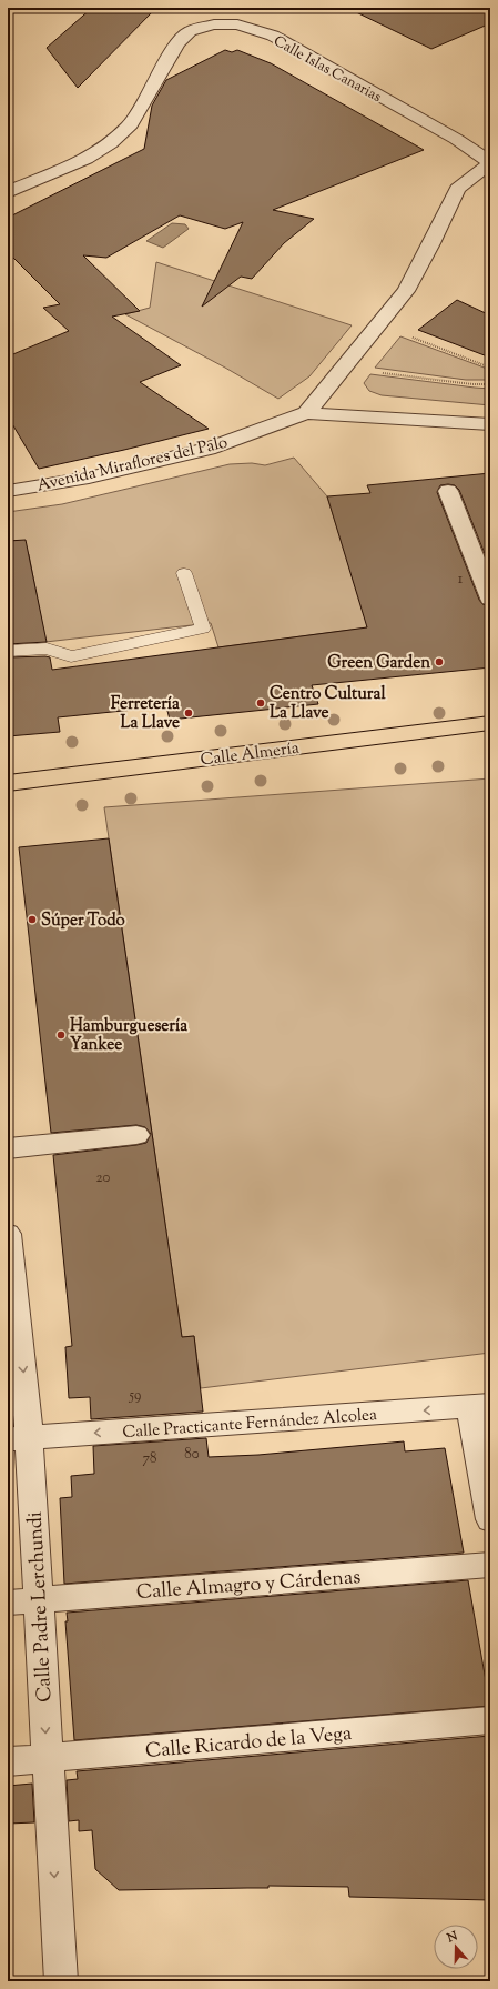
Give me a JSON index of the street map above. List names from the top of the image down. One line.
{"streets":{"main road":["Calle Almería"],"street":["Calle Islas Canarias","Avenida Miraflores del Palo","Calle Practicante Fernández Alcolea","Calle Almagro y Cárdenas","Calle Padre Lerchundi","Calle Ricardo de la Vega"]},"crossings":[["Calle Islas Canarias","Avenida Miraflores del Palo"],["Calle Practicante Fernández Alcolea","Calle Padre Lerchundi"],["Calle Almagro y Cárdenas","Calle Padre Lerchundi"],["Calle Padre Lerchundi","Calle Ricardo de la Vega"]],"one_way":["Calle Practicante Fernández Alcolea","Calle Padre Lerchundi"],"places":["Green Garden","Centro Cultural La Llave","Ferretería La Llave","Súper Todo","Hamburguesería Yankee"],"house_numbers":["1","20","59","80","78"],"north":"top"}
